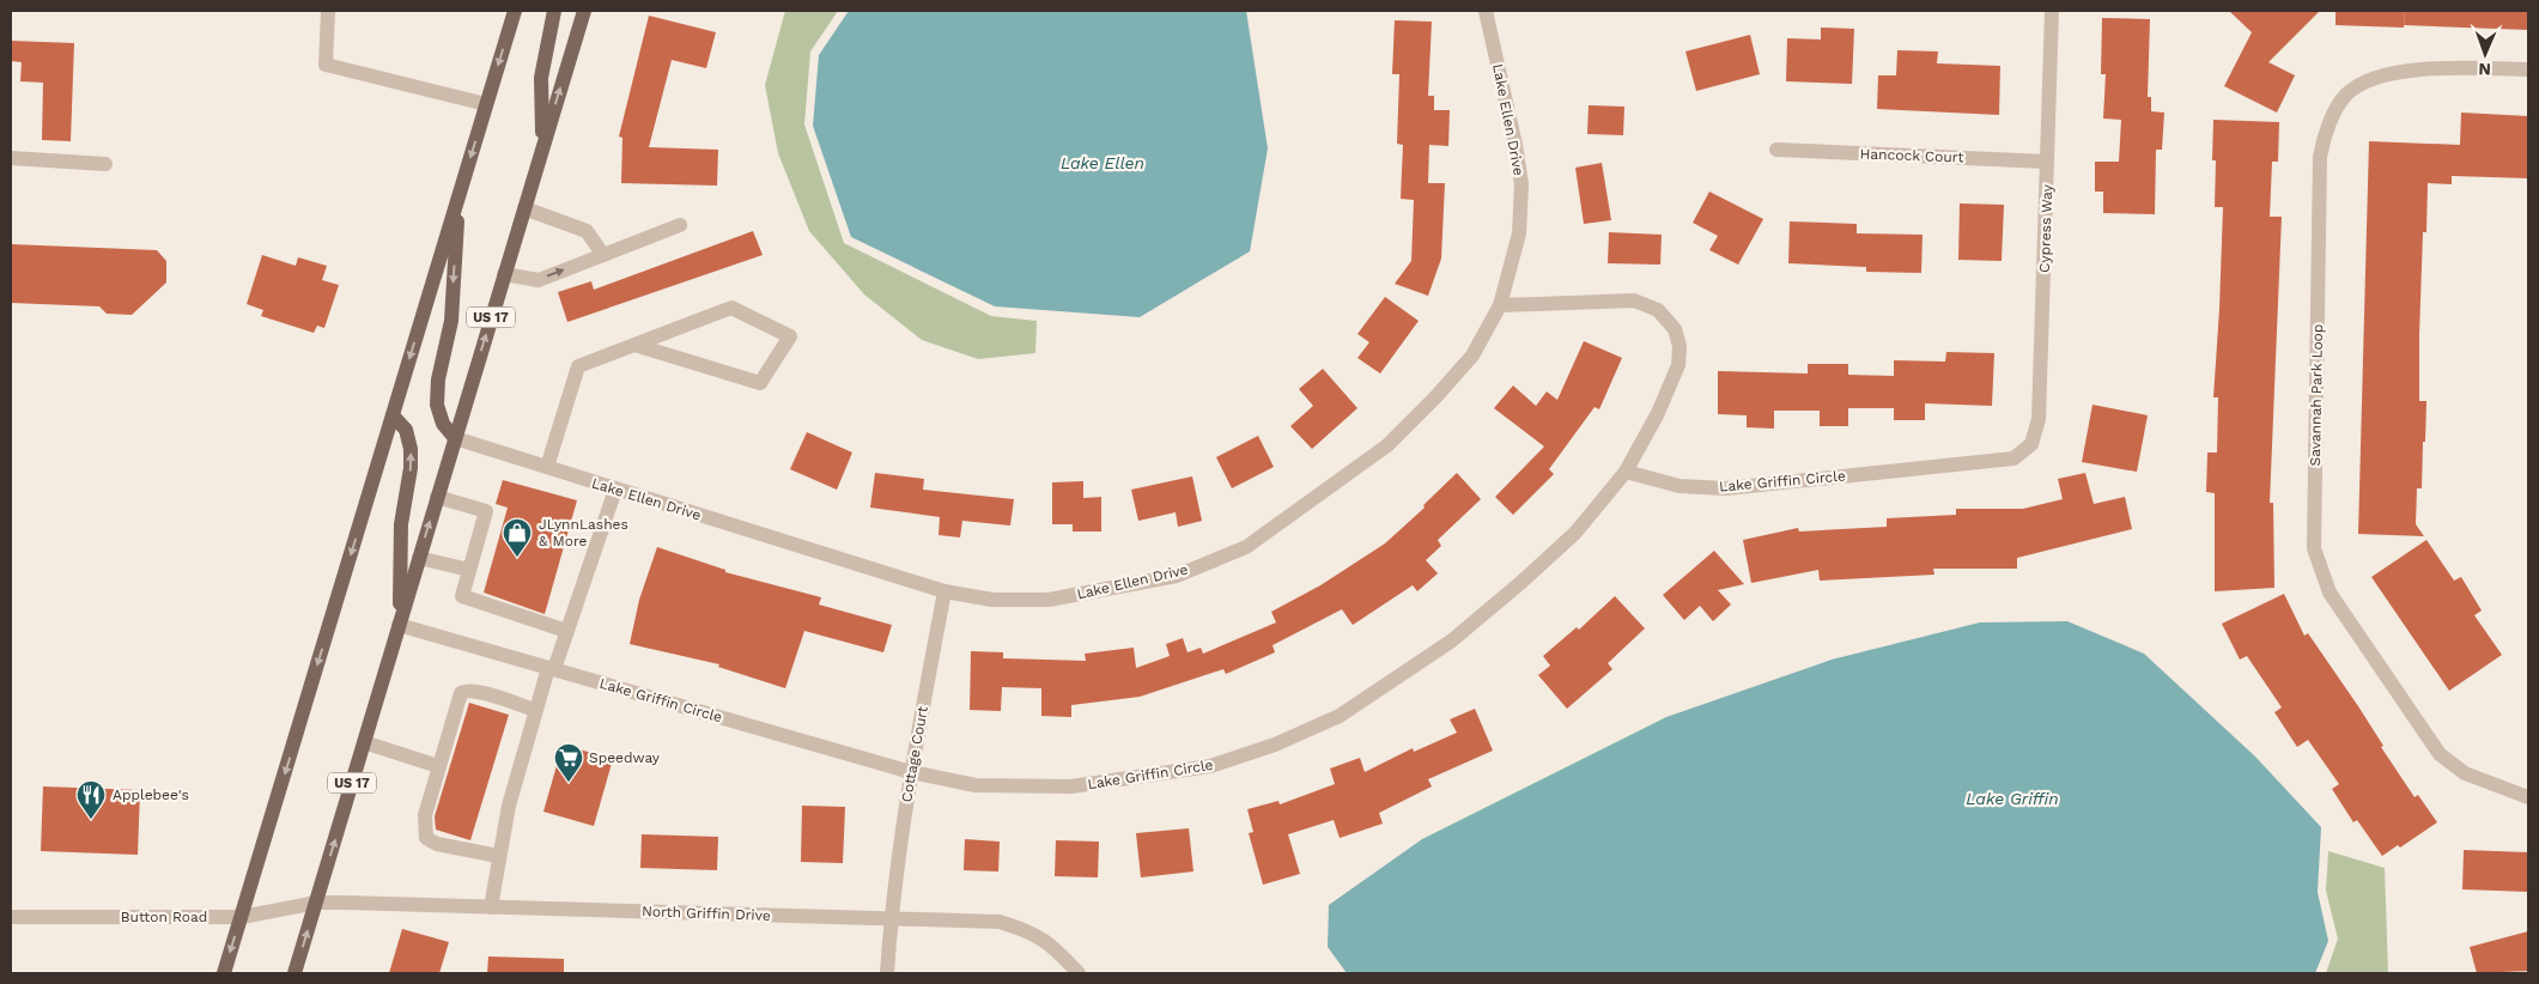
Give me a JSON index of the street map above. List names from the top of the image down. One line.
{"streets":{"main road":["US 17"],"street":["Lake Ellen Drive","Hancock Court","Cypress Way","Savannah Park Loop","Lake Griffin Circle","Cottage Court","North Griffin Drive","Button Road"]},"crossings":[["Lake Ellen Drive","US 17"],["Lake Ellen Drive","Cottage Court"],["Hancock Court","Cypress Way"],["Cypress Way","Lake Griffin Circle"],["US 17","Lake Griffin Circle"],["US 17","North Griffin Drive"],["US 17","Button Road"],["Lake Griffin Circle","Cottage Court"],["Cottage Court","North Griffin Drive"],["North Griffin Drive","Button Road"]],"water":["Lake Ellen","Lake Griffin"],"places":{"shop":["JLynnLashes & More"],"supermarket":["Speedway"],"restaurant":["Applebee's"]},"north":"bottom"}
